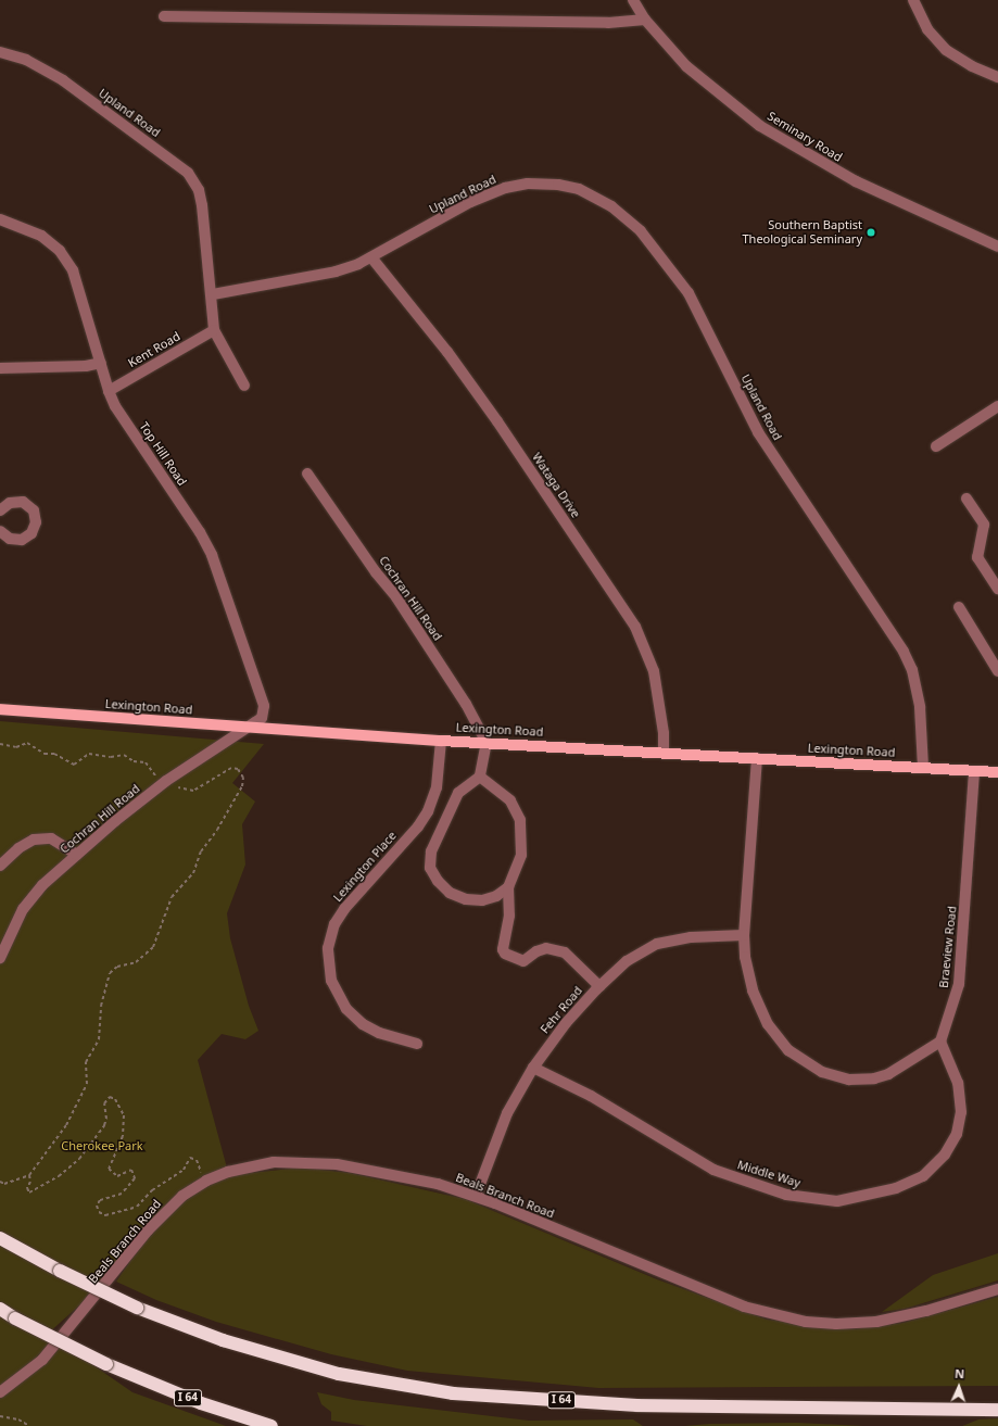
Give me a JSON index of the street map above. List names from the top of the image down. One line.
{"streets":{"highway":["I 64"],"main road":["Lexington Road"],"street":["Upland Road","Seminary Road","Kent Road","Top Hill Road","Wataga Drive","Cochran Hill Road","Lexington Place","Braeview Road","Fehr Road","Middle Way","Beals Branch Road"]},"crossings":[["Upland Road","Wataga Drive"],["Upland Road","Lexington Road"],["Kent Road","Top Hill Road"],["Top Hill Road","Cochran Hill Road"],["Top Hill Road","Lexington Road"],["Wataga Drive","Lexington Road"],["Cochran Hill Road","Lexington Road"],["Lexington Road","Lexington Place"],["Lexington Road","Braeview Road"],["Braeview Road","Middle Way"],["Fehr Road","Middle Way"],["Fehr Road","Beals Branch Road"]],"parks":["Cherokee Park"],"places":["Southern Baptist Theological Seminary"],"north":"top"}
